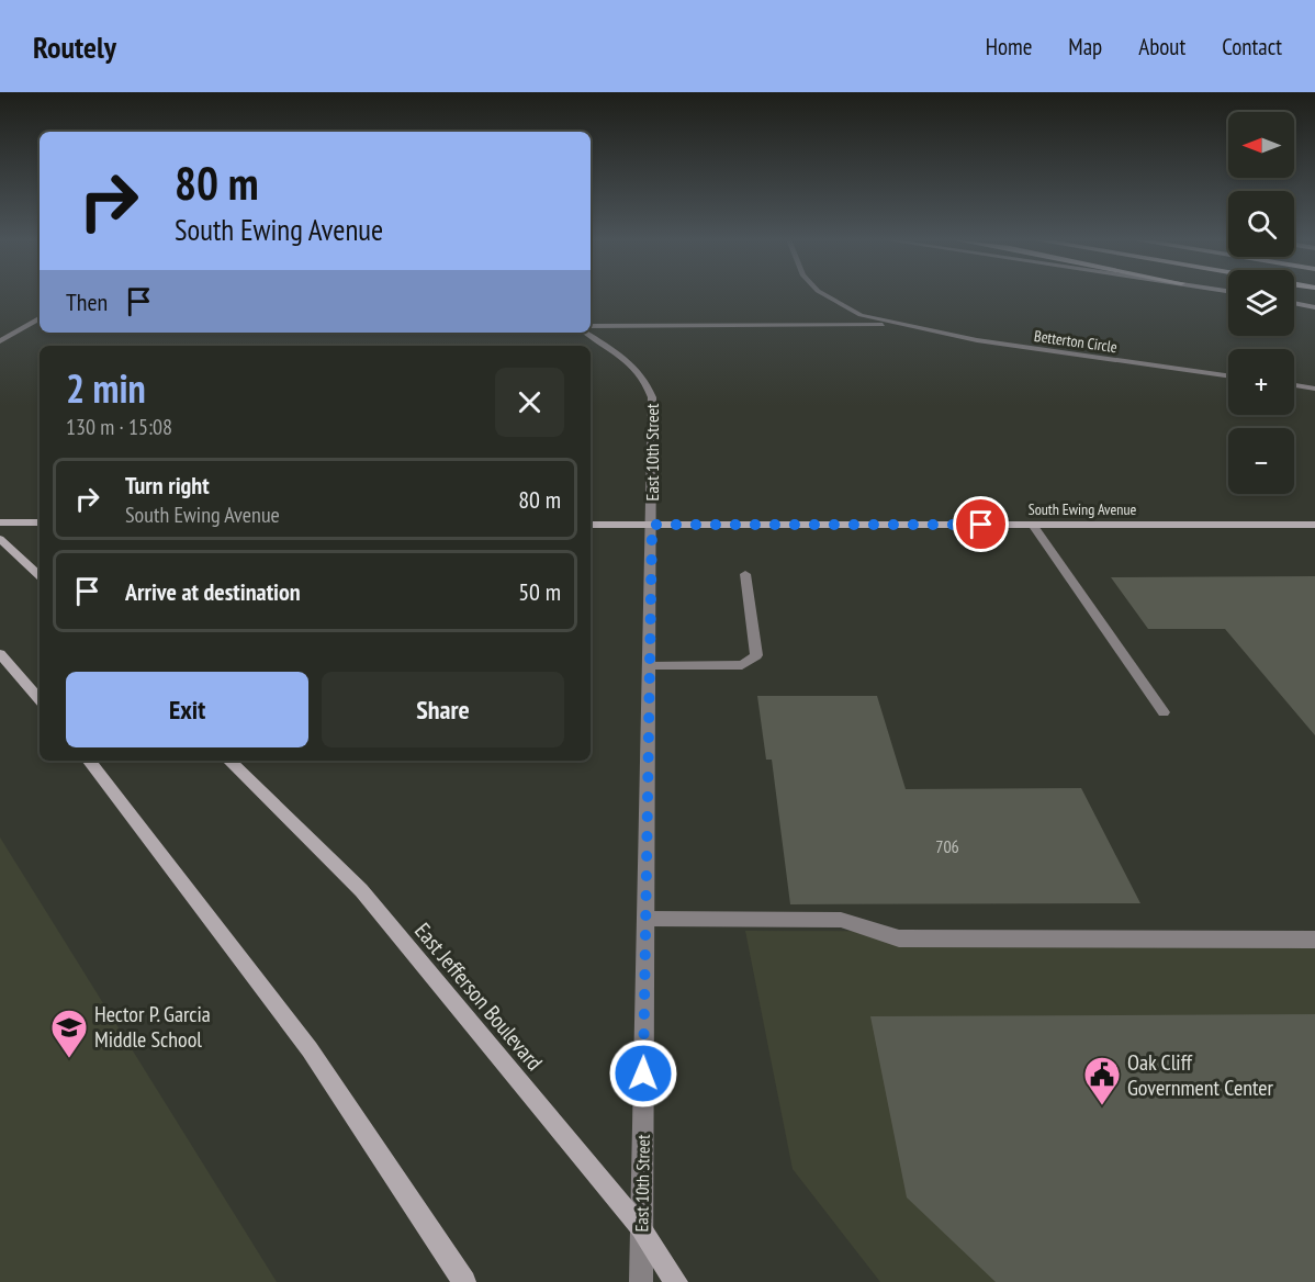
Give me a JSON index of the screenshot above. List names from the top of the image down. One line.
{"streets":{"main road":["South Ewing Avenue","East Jefferson Boulevard"],"street":["Betterton Circle","East 10th Street"]},"crossings":[["East 10th Street","South Ewing Avenue"],["East 10th Street","East Jefferson Boulevard"]],"places":{"school or university":["Hector P. Garcia Middle School"],"public building":["Oak Cliff Government Center"]},"house_numbers":["706"],"north":"left","page":{"header":"Routely","nav":["Home","Map","About","Contact"],"map_buttons":["+","−"],"turn":["80 m","South Ewing Avenue"],"then":"Then","heading":["2 min","130 m · 15:08"],"list":[{"name":"Turn right","note":"South Ewing Avenue","value":"80 m"},{"name":"Arrive at destination","value":"50 m"}],"buttons":["Exit","Share"]}}
